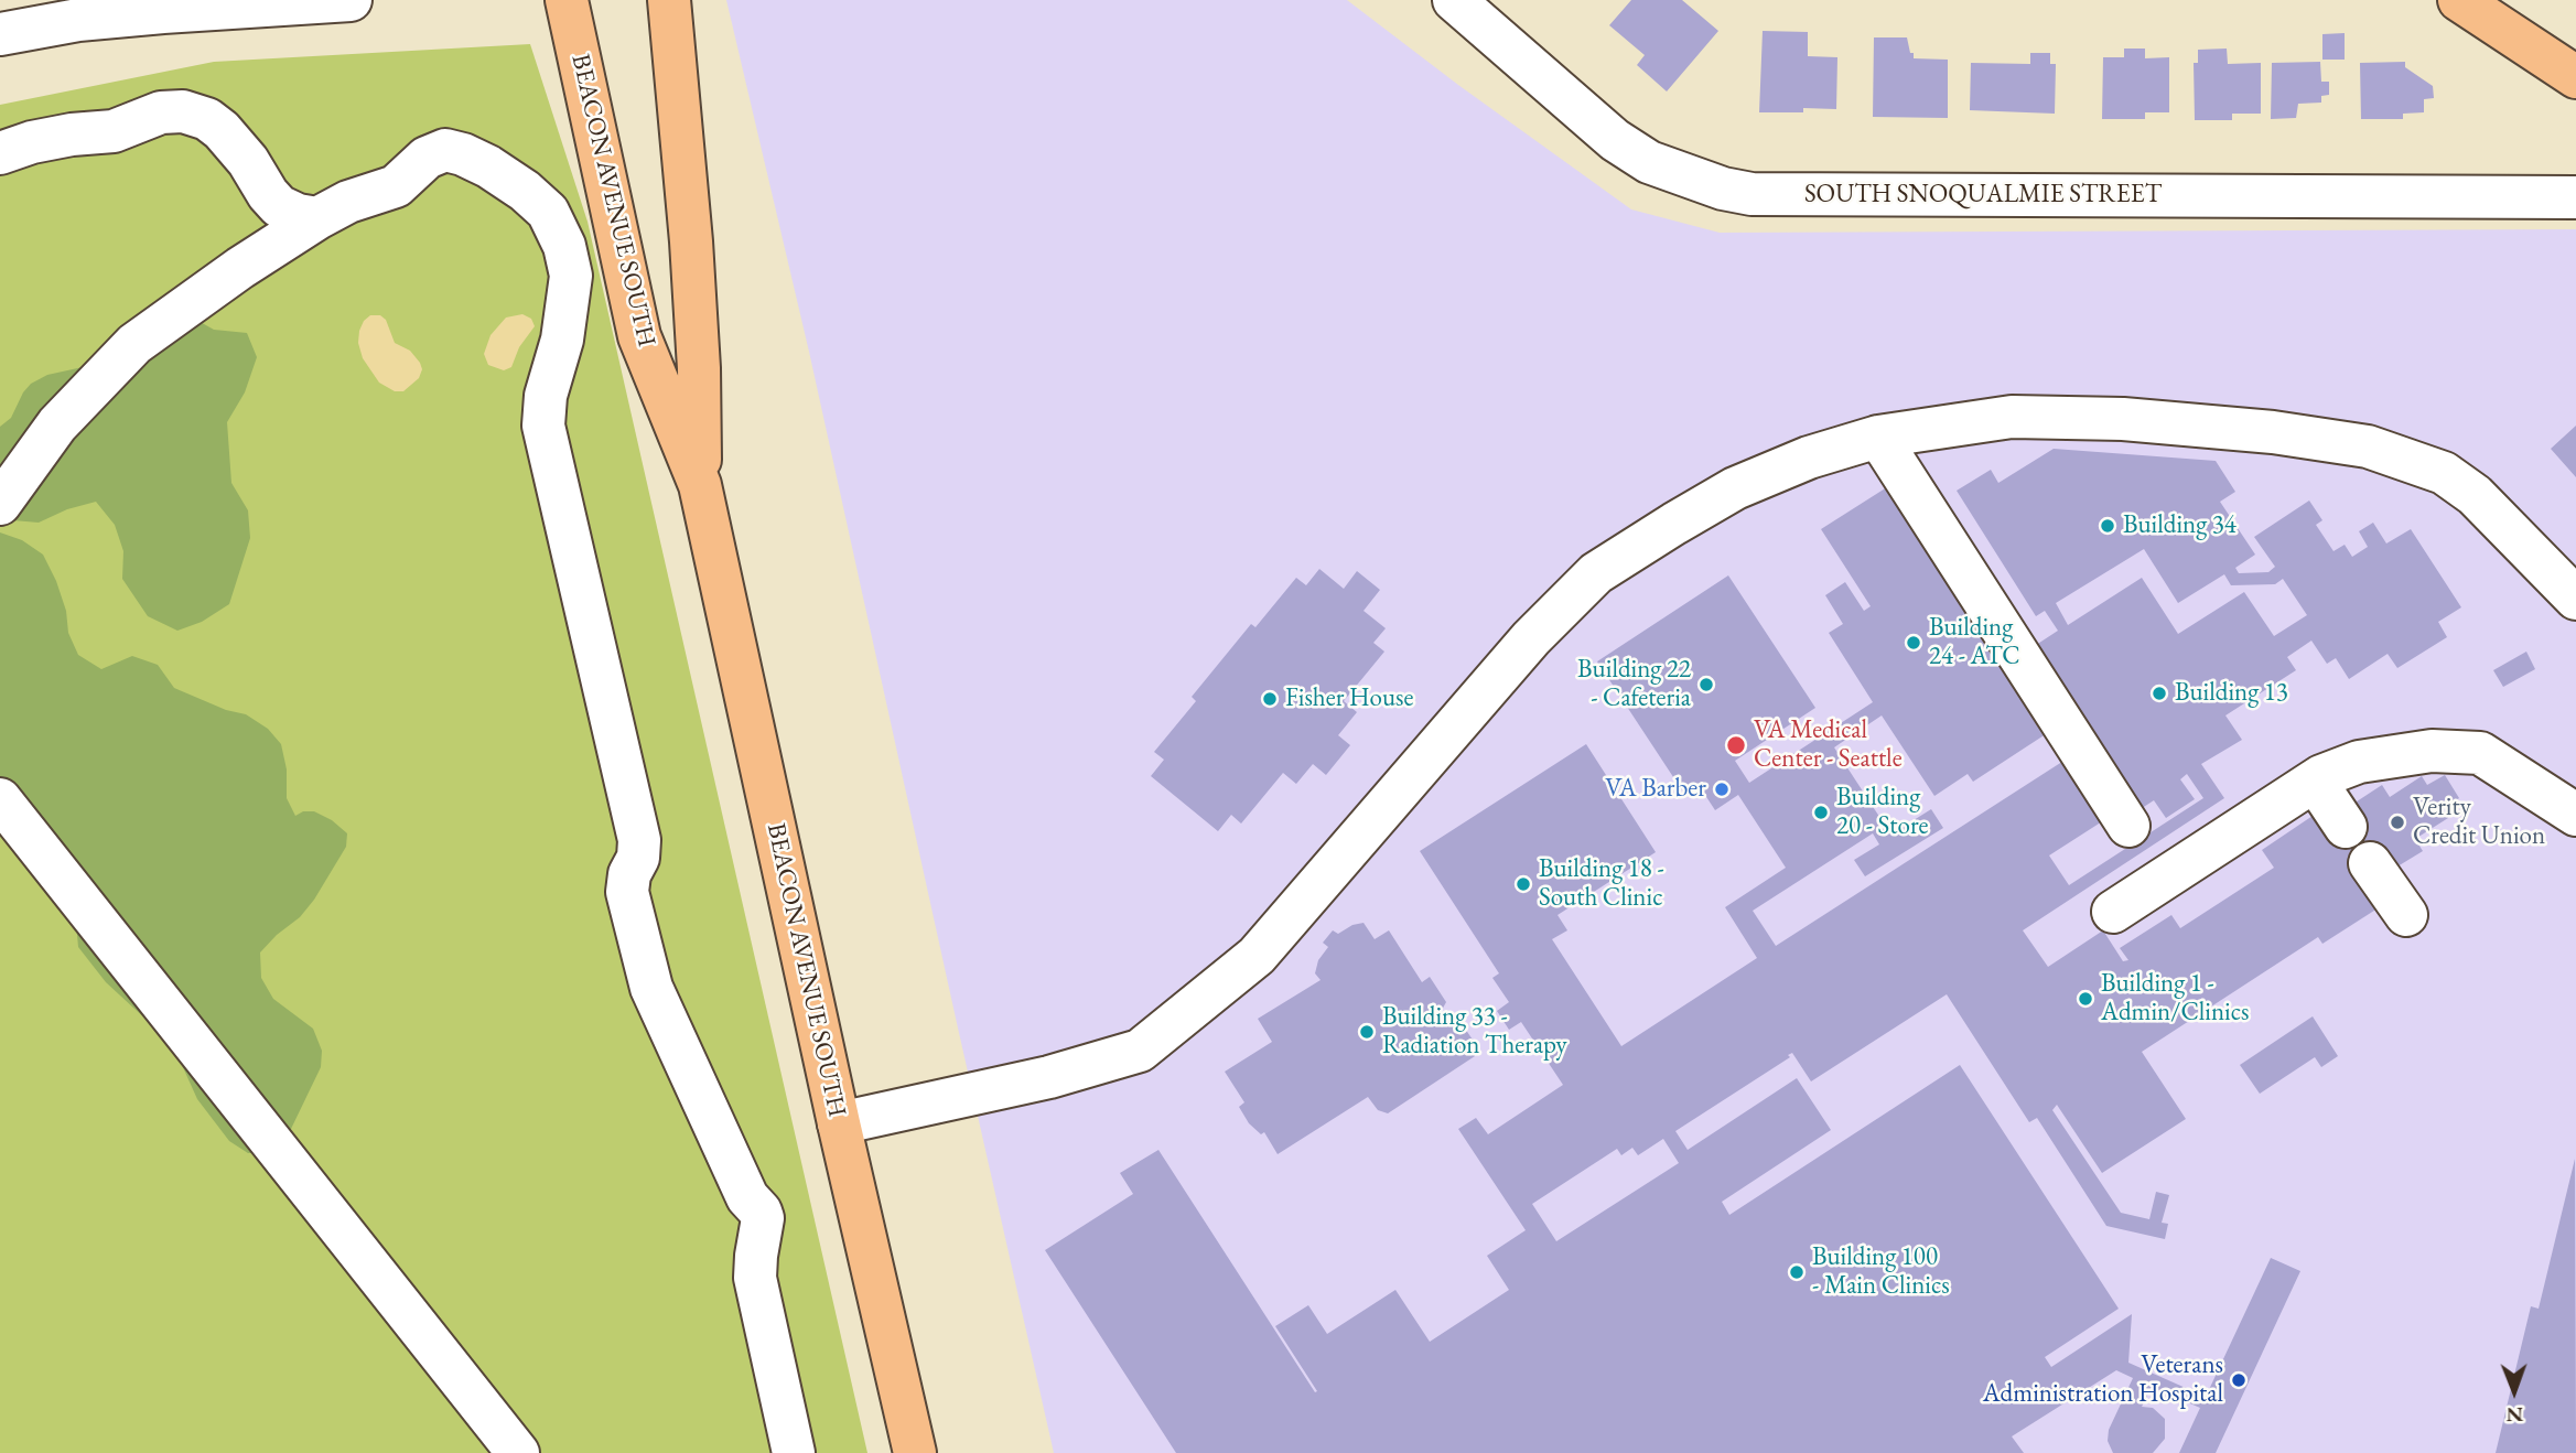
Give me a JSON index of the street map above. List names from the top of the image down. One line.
{"streets":{"main road":["BEACON AVENUE SOUTH"],"street":["SOUTH SNOQUALMIE STREET"]},"places":["Building 34","Building 24 - ATC","Building 22 - Cafeteria","Building 13","Fisher House","VA Medical Center - Seattle","VA Barber","Building 20 - Store","Verity Credit Union","Building 18 - South Clinic","Building 1 - Admin/Clinics","Building 33 - Radiation Therapy","Building 100 - Main Clinics","Veterans Administration Hospital"],"north":"bottom"}
